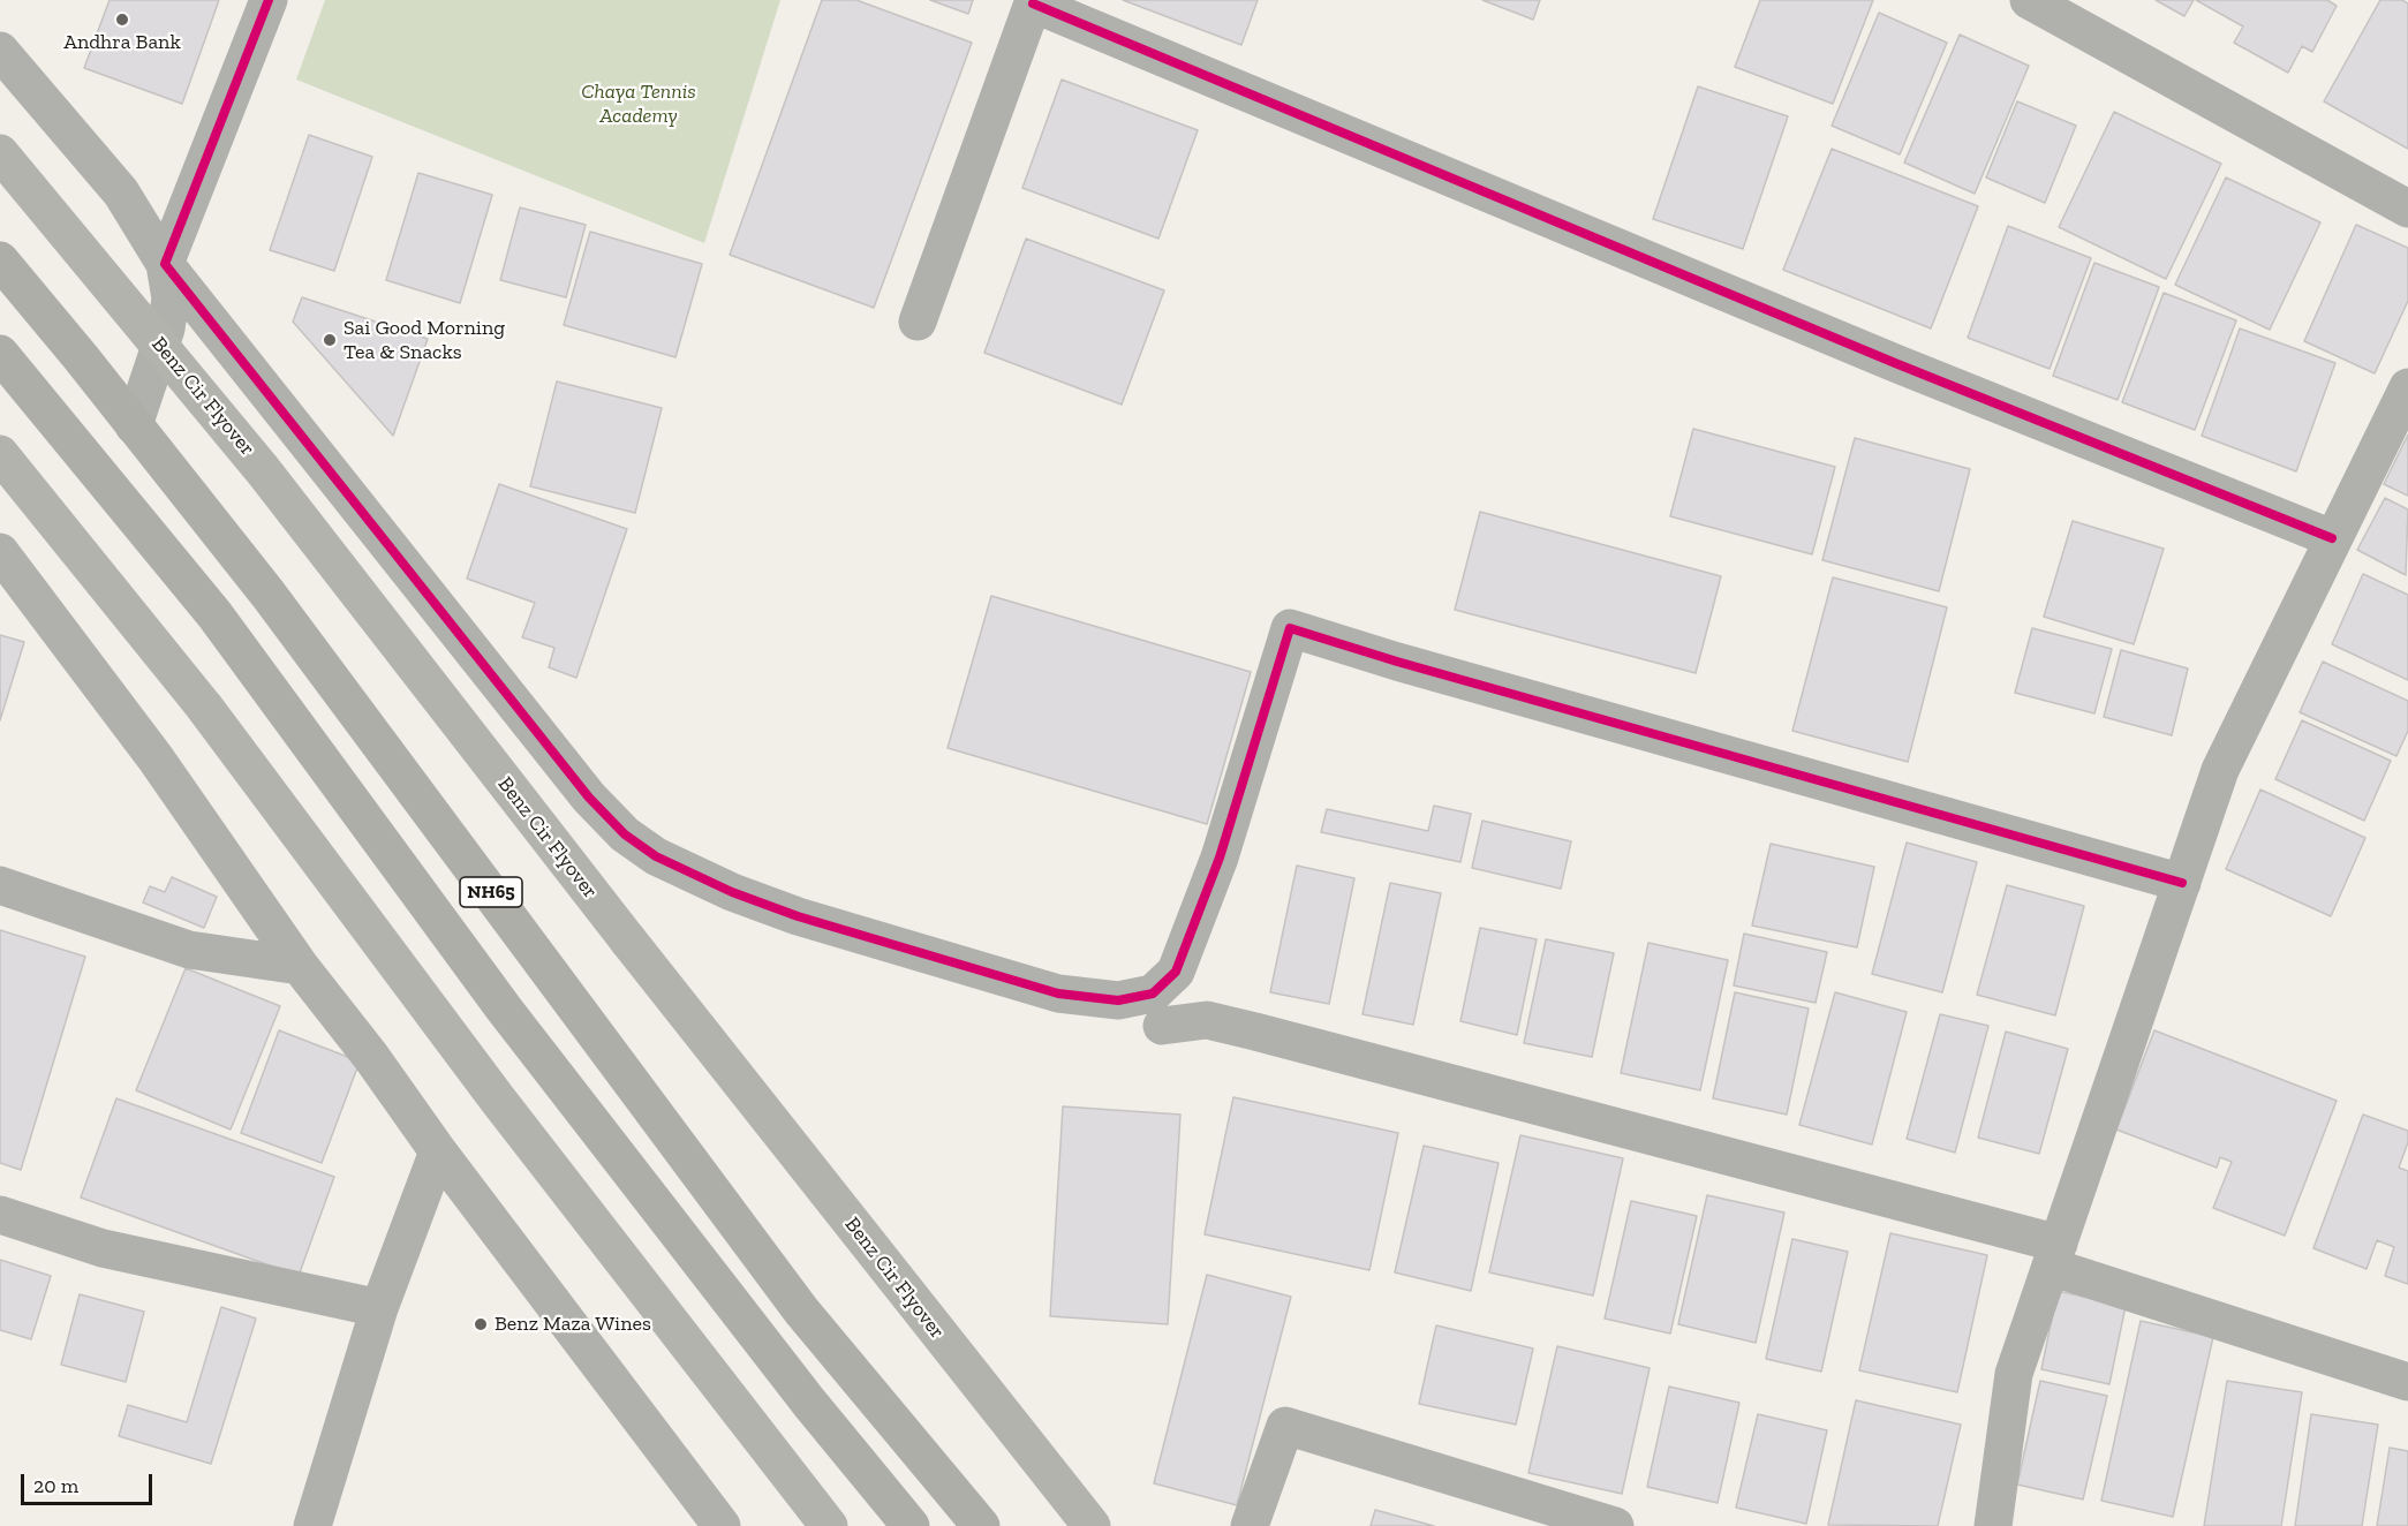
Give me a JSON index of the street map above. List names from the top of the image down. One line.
{"streets":{"highway":["NH65"],"main road":["Benz Cir Flyover"]},"parks":["Chaya Tennis Academy"],"places":["Andhra Bank","Sai Good Morning Tea & Snacks","Benz Maza Wines"],"scale_bar":"20 m"}
